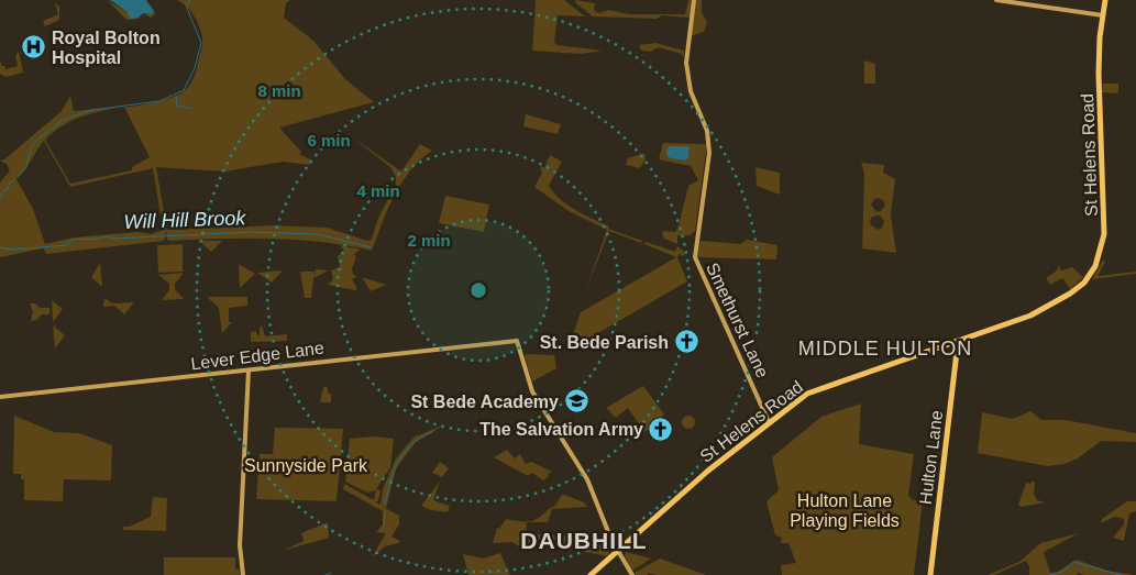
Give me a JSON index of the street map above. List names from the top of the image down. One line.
{"streets":{"main road":["St Helens Road","Hulton Lane"],"street":["Smethurst Lane","Lever Edge Lane"]},"crossings":[["St Helens Road","Smethurst Lane"],["St Helens Road","Lever Edge Lane"],["St Helens Road","Hulton Lane"]],"districts":["MIDDLE HULTON","DAUBHILL"],"water":["Will Hill Brook"],"parks":["Sunnyside Park","Hulton Lane Playing Fields"],"places":{"hospital":["Royal Bolton Hospital"],"church":["St. Bede Parish","The Salvation Army"],"school or university":["St Bede Academy"]},"rings":["8 min","6 min","4 min","2 min"]}
